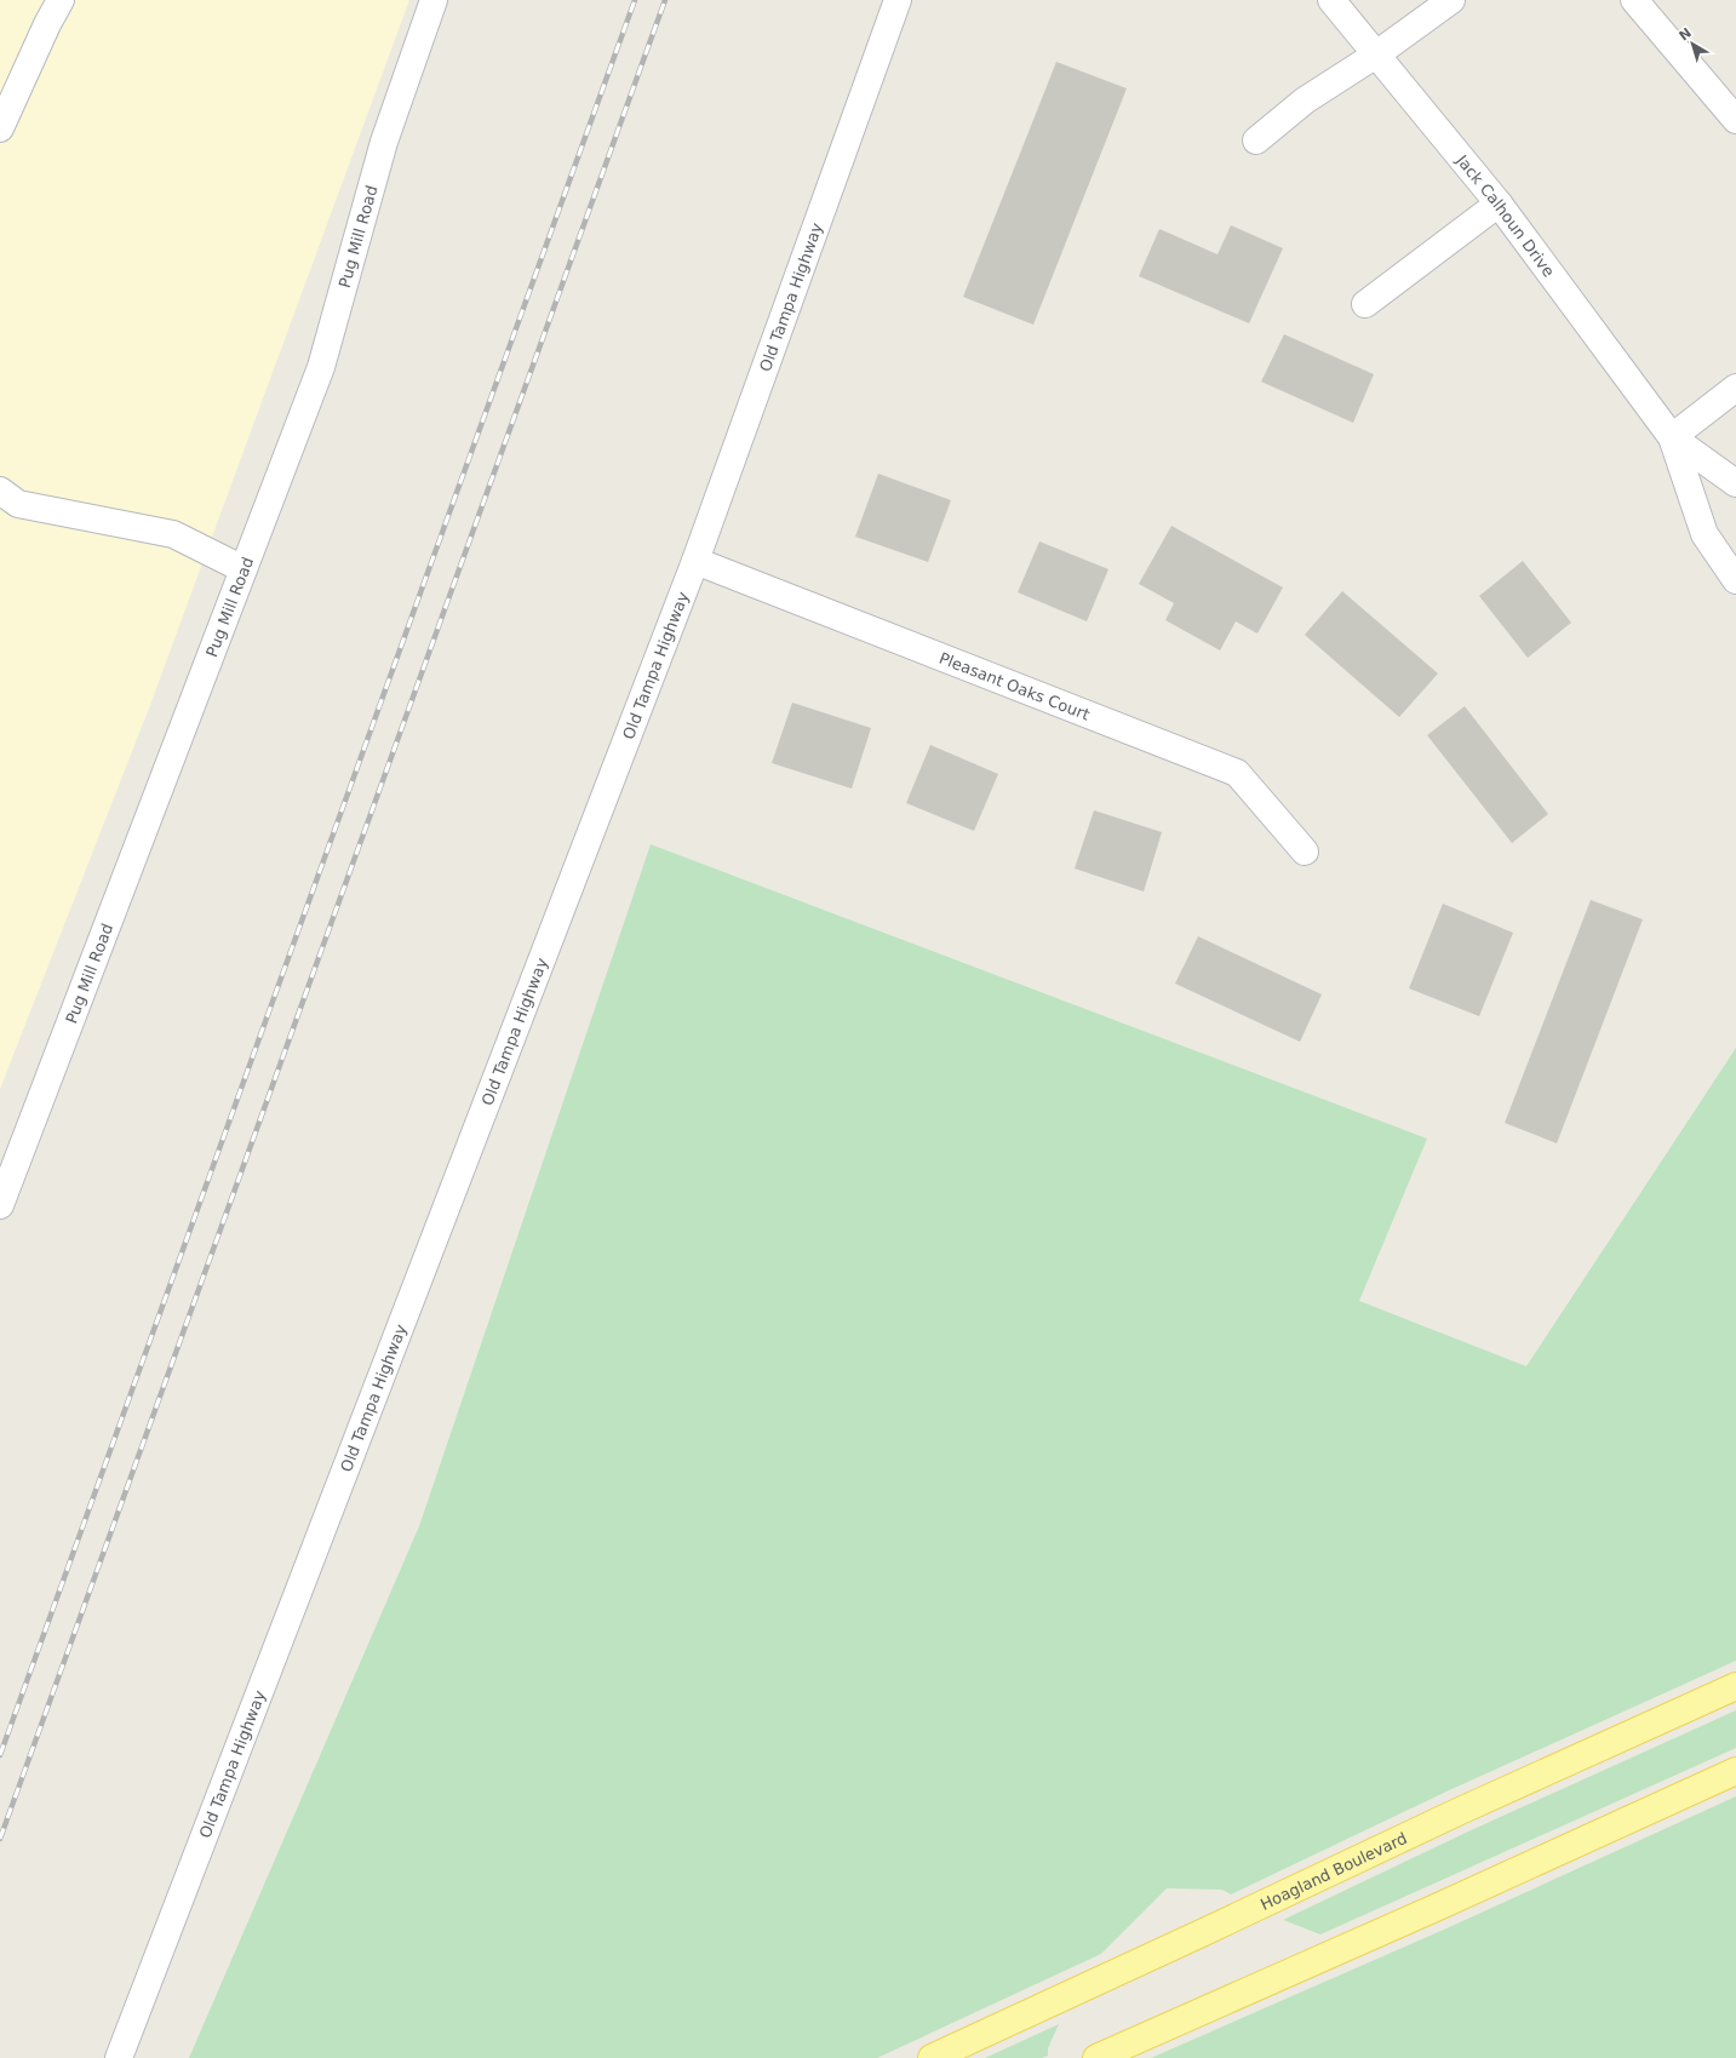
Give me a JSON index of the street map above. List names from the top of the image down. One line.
{"streets":{"main road":["Hoagland Boulevard"],"street":["Jack Calhoun Drive","Pug Mill Road","Old Tampa Highway","Pleasant Oaks Court"]},"crossings":[["Old Tampa Highway","Pleasant Oaks Court"]],"north":"top left"}
